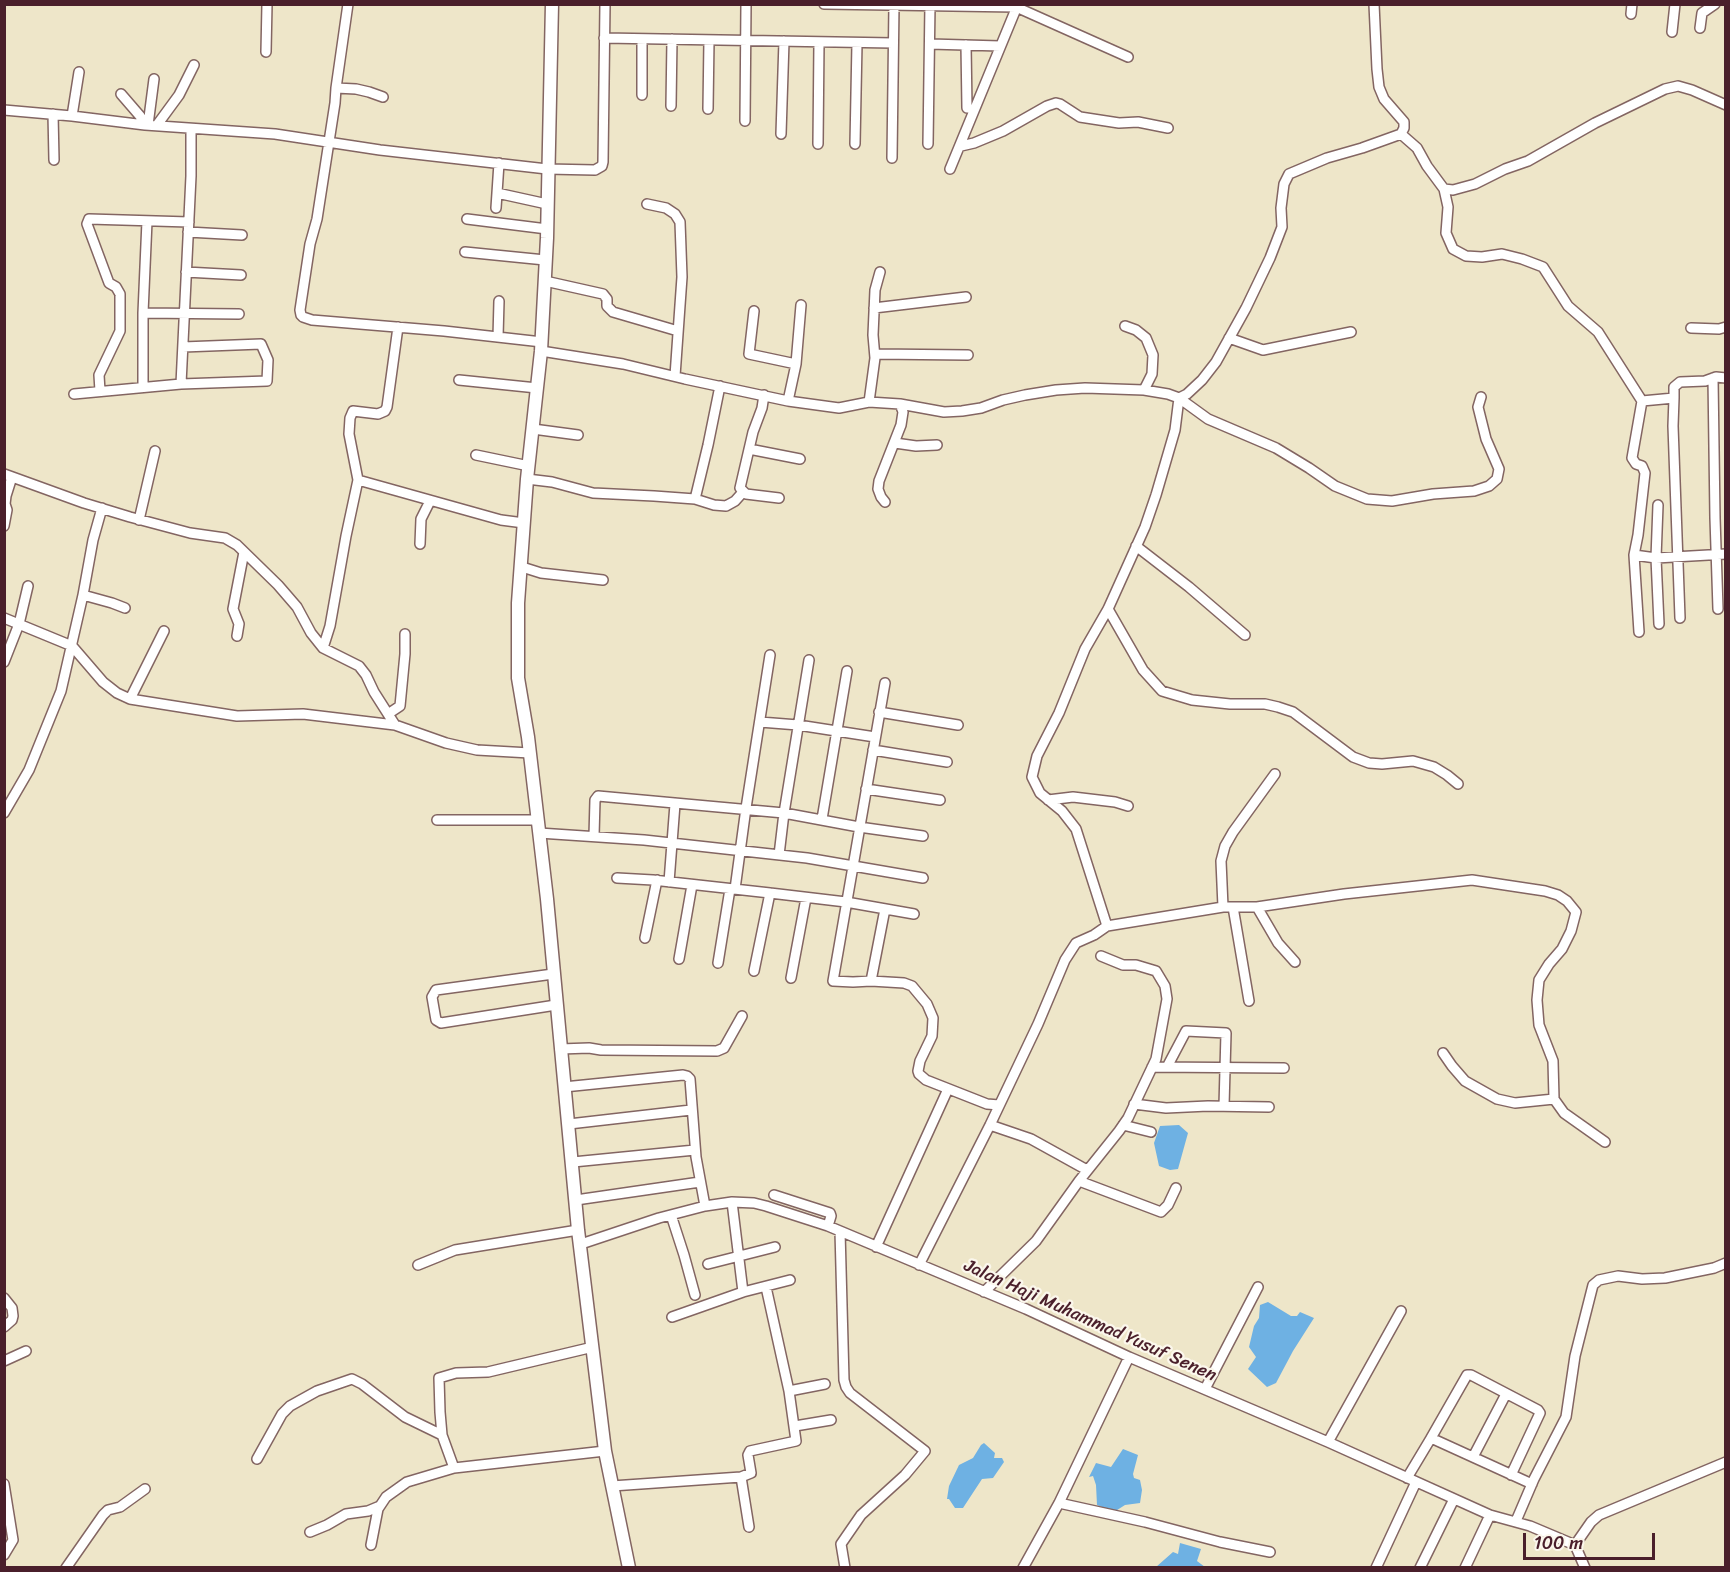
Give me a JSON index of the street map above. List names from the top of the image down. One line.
{"streets":{"street":["Jalan Haji Muhammad Yusuf Senen"]},"scale_bar":"100 m"}
